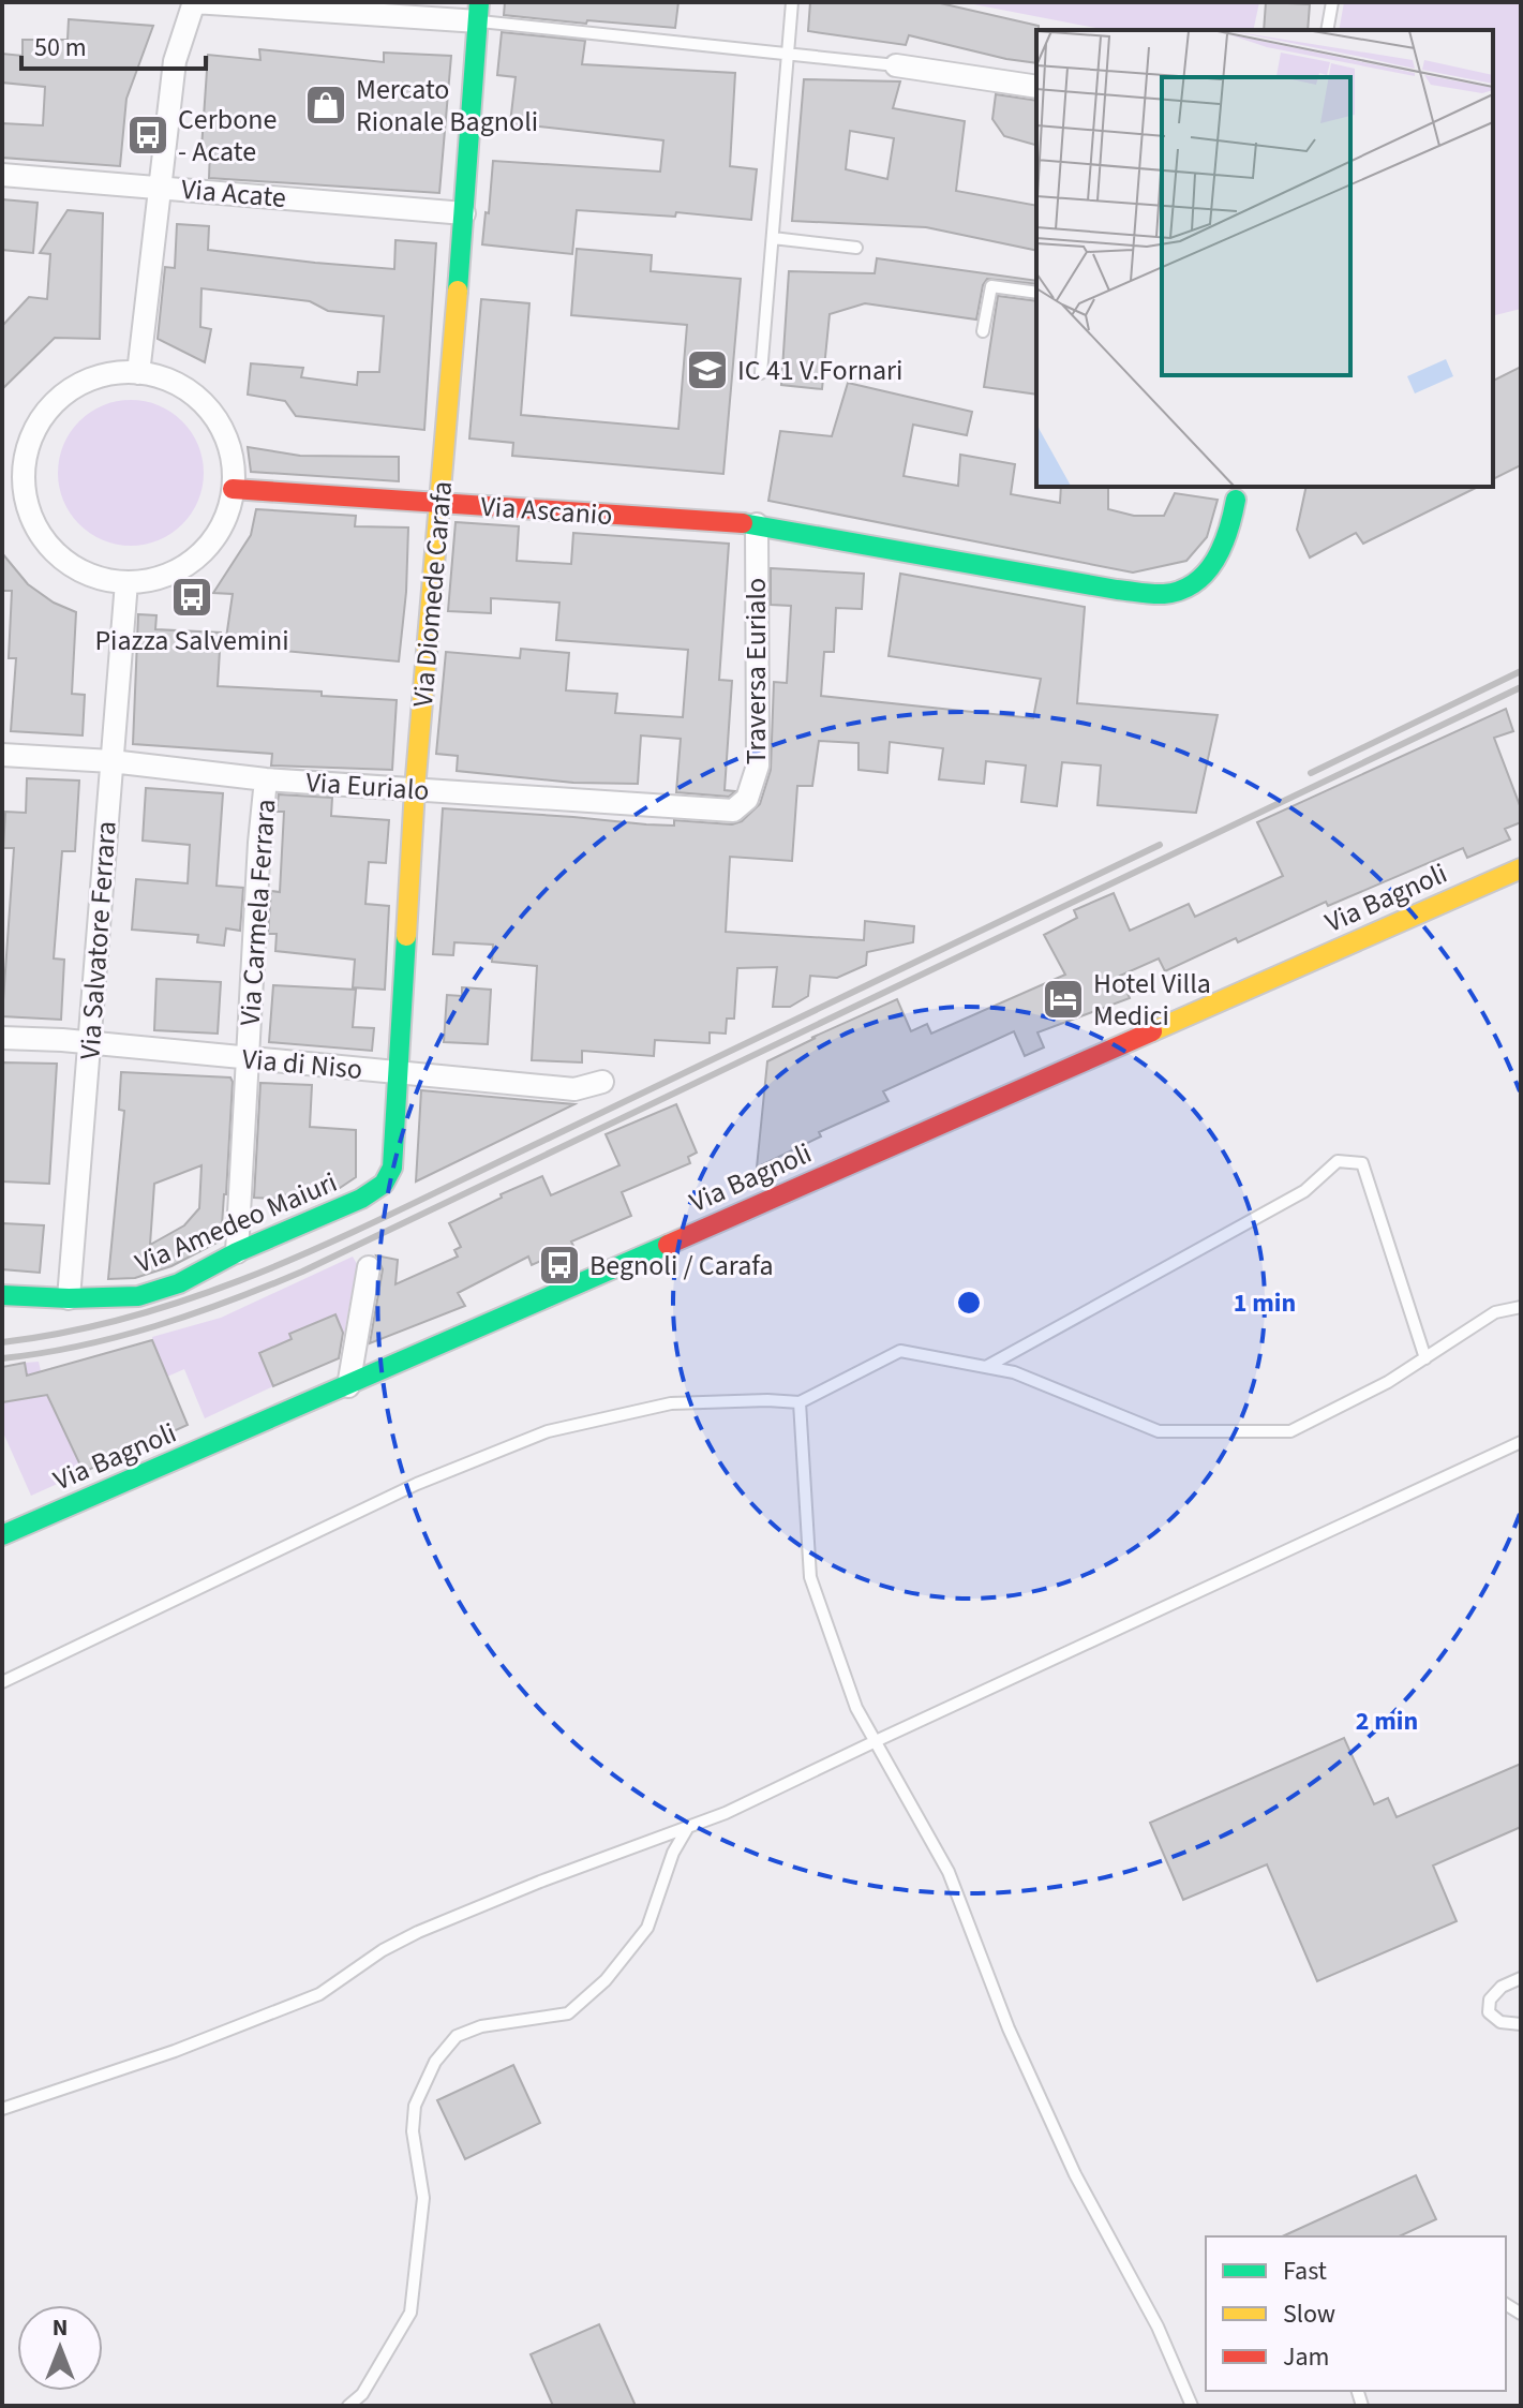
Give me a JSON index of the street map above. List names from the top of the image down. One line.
{"streets":{"street":["Via Acate","Via Ascanio","Via Diomede Carafa","Traversa Eurialo","Via Eurialo","Via Bagnoli","Via Carmela Ferrara","Via Salvatore Ferrara","Via di Niso","Via Amedeo Maiuri"]},"crossings":[["Via Acate","Via Diomede Carafa"],["Via Ascanio","Via Diomede Carafa"],["Via Ascanio","Traversa Eurialo"],["Via Ascanio","Via Salvatore Ferrara"],["Via Diomede Carafa","Via Eurialo"],["Via Diomede Carafa","Via di Niso"],["Via Diomede Carafa","Via Amedeo Maiuri"],["Traversa Eurialo","Via Eurialo"],["Via Eurialo","Via Carmela Ferrara"],["Via Eurialo","Via Salvatore Ferrara"],["Via Carmela Ferrara","Via di Niso"],["Via Carmela Ferrara","Via Amedeo Maiuri"],["Via Salvatore Ferrara","Via di Niso"],["Via Salvatore Ferrara","Via Amedeo Maiuri"]],"places":{"shop":["Mercato Rionale Bagnoli"],"bus stop":["Cerbone - Acate","Piazza Salvemini","Begnoli / Carafa"],"school or university":["IC 41 V.Fornari"],"hotel":["Hotel Villa Medici"]},"legend":["Fast","Slow","Jam"],"scale_bar":"50 m","north":"top","rings":["1 min","2 min"]}
